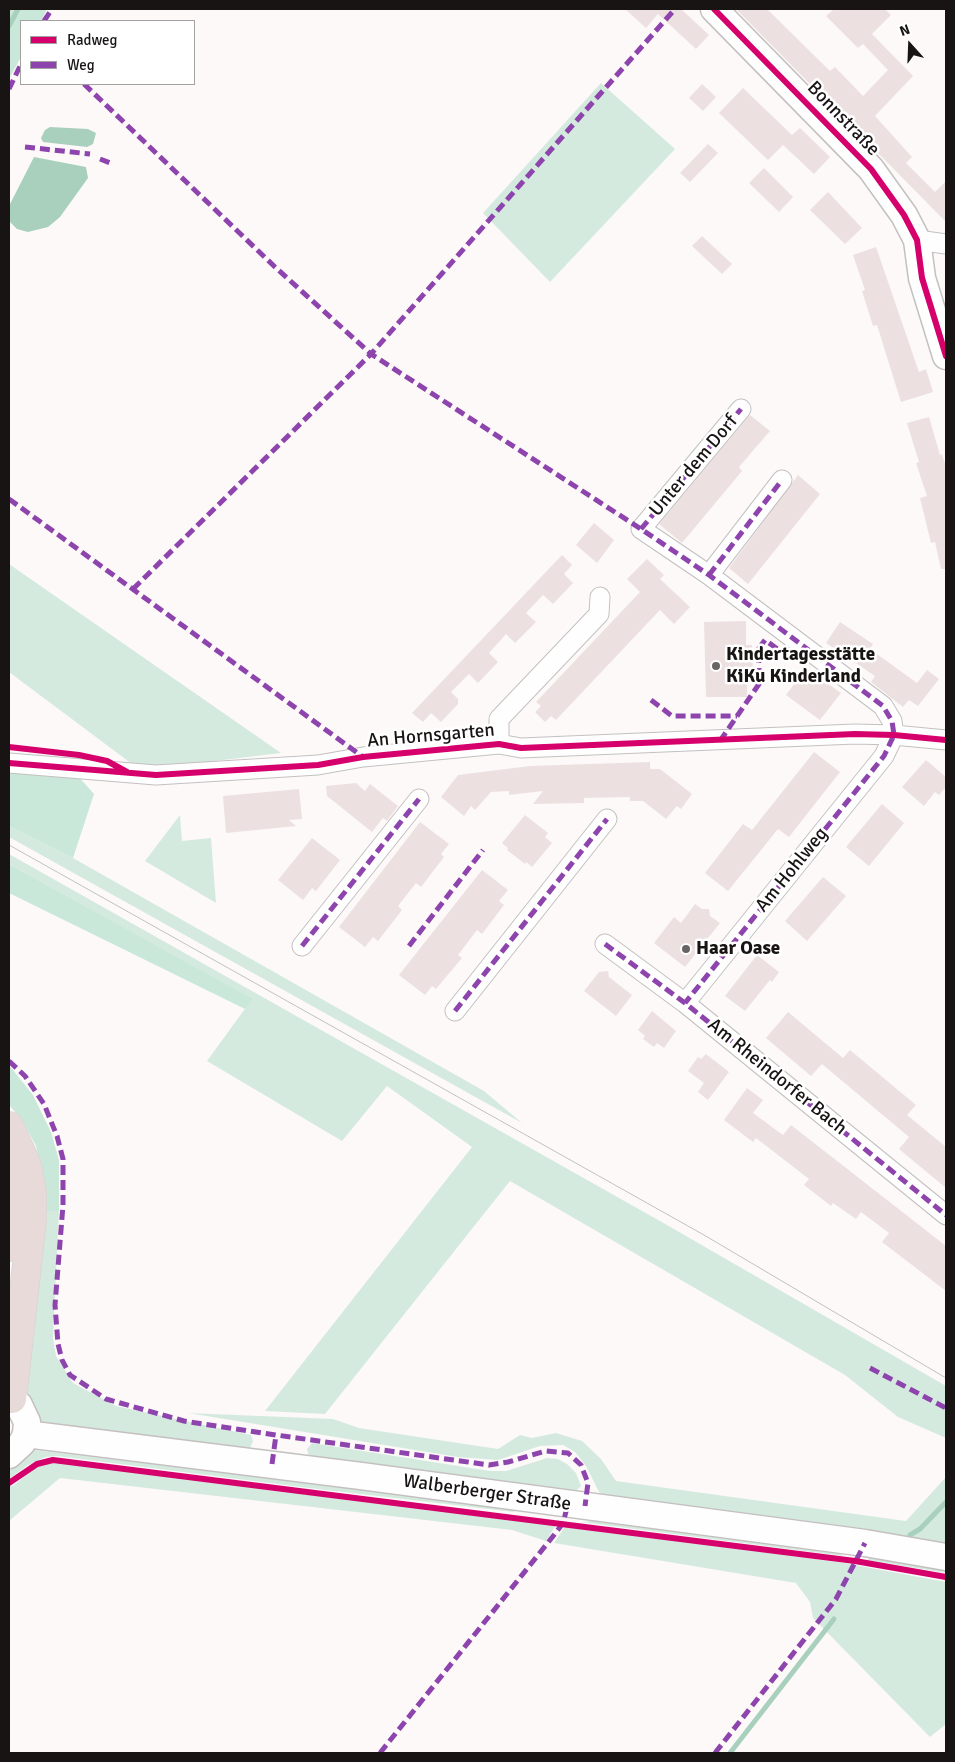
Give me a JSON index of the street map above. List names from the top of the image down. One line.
{"streets":{"main road":["Bonnstraße","Walberberger Straße"],"street":["Unter dem Dorf","An Hornsgarten","Am Hohlweg","Am Rheindorfer Bach"]},"crossings":[["Unter dem Dorf","An Hornsgarten"],["Unter dem Dorf","Am Hohlweg"],["An Hornsgarten","Am Hohlweg"],["Am Hohlweg","Am Rheindorfer Bach"]],"places":["Kindertagesstätte KiKu Kinderland","Haar Oase"],"legend":["Radweg","Weg"],"north":"top"}
